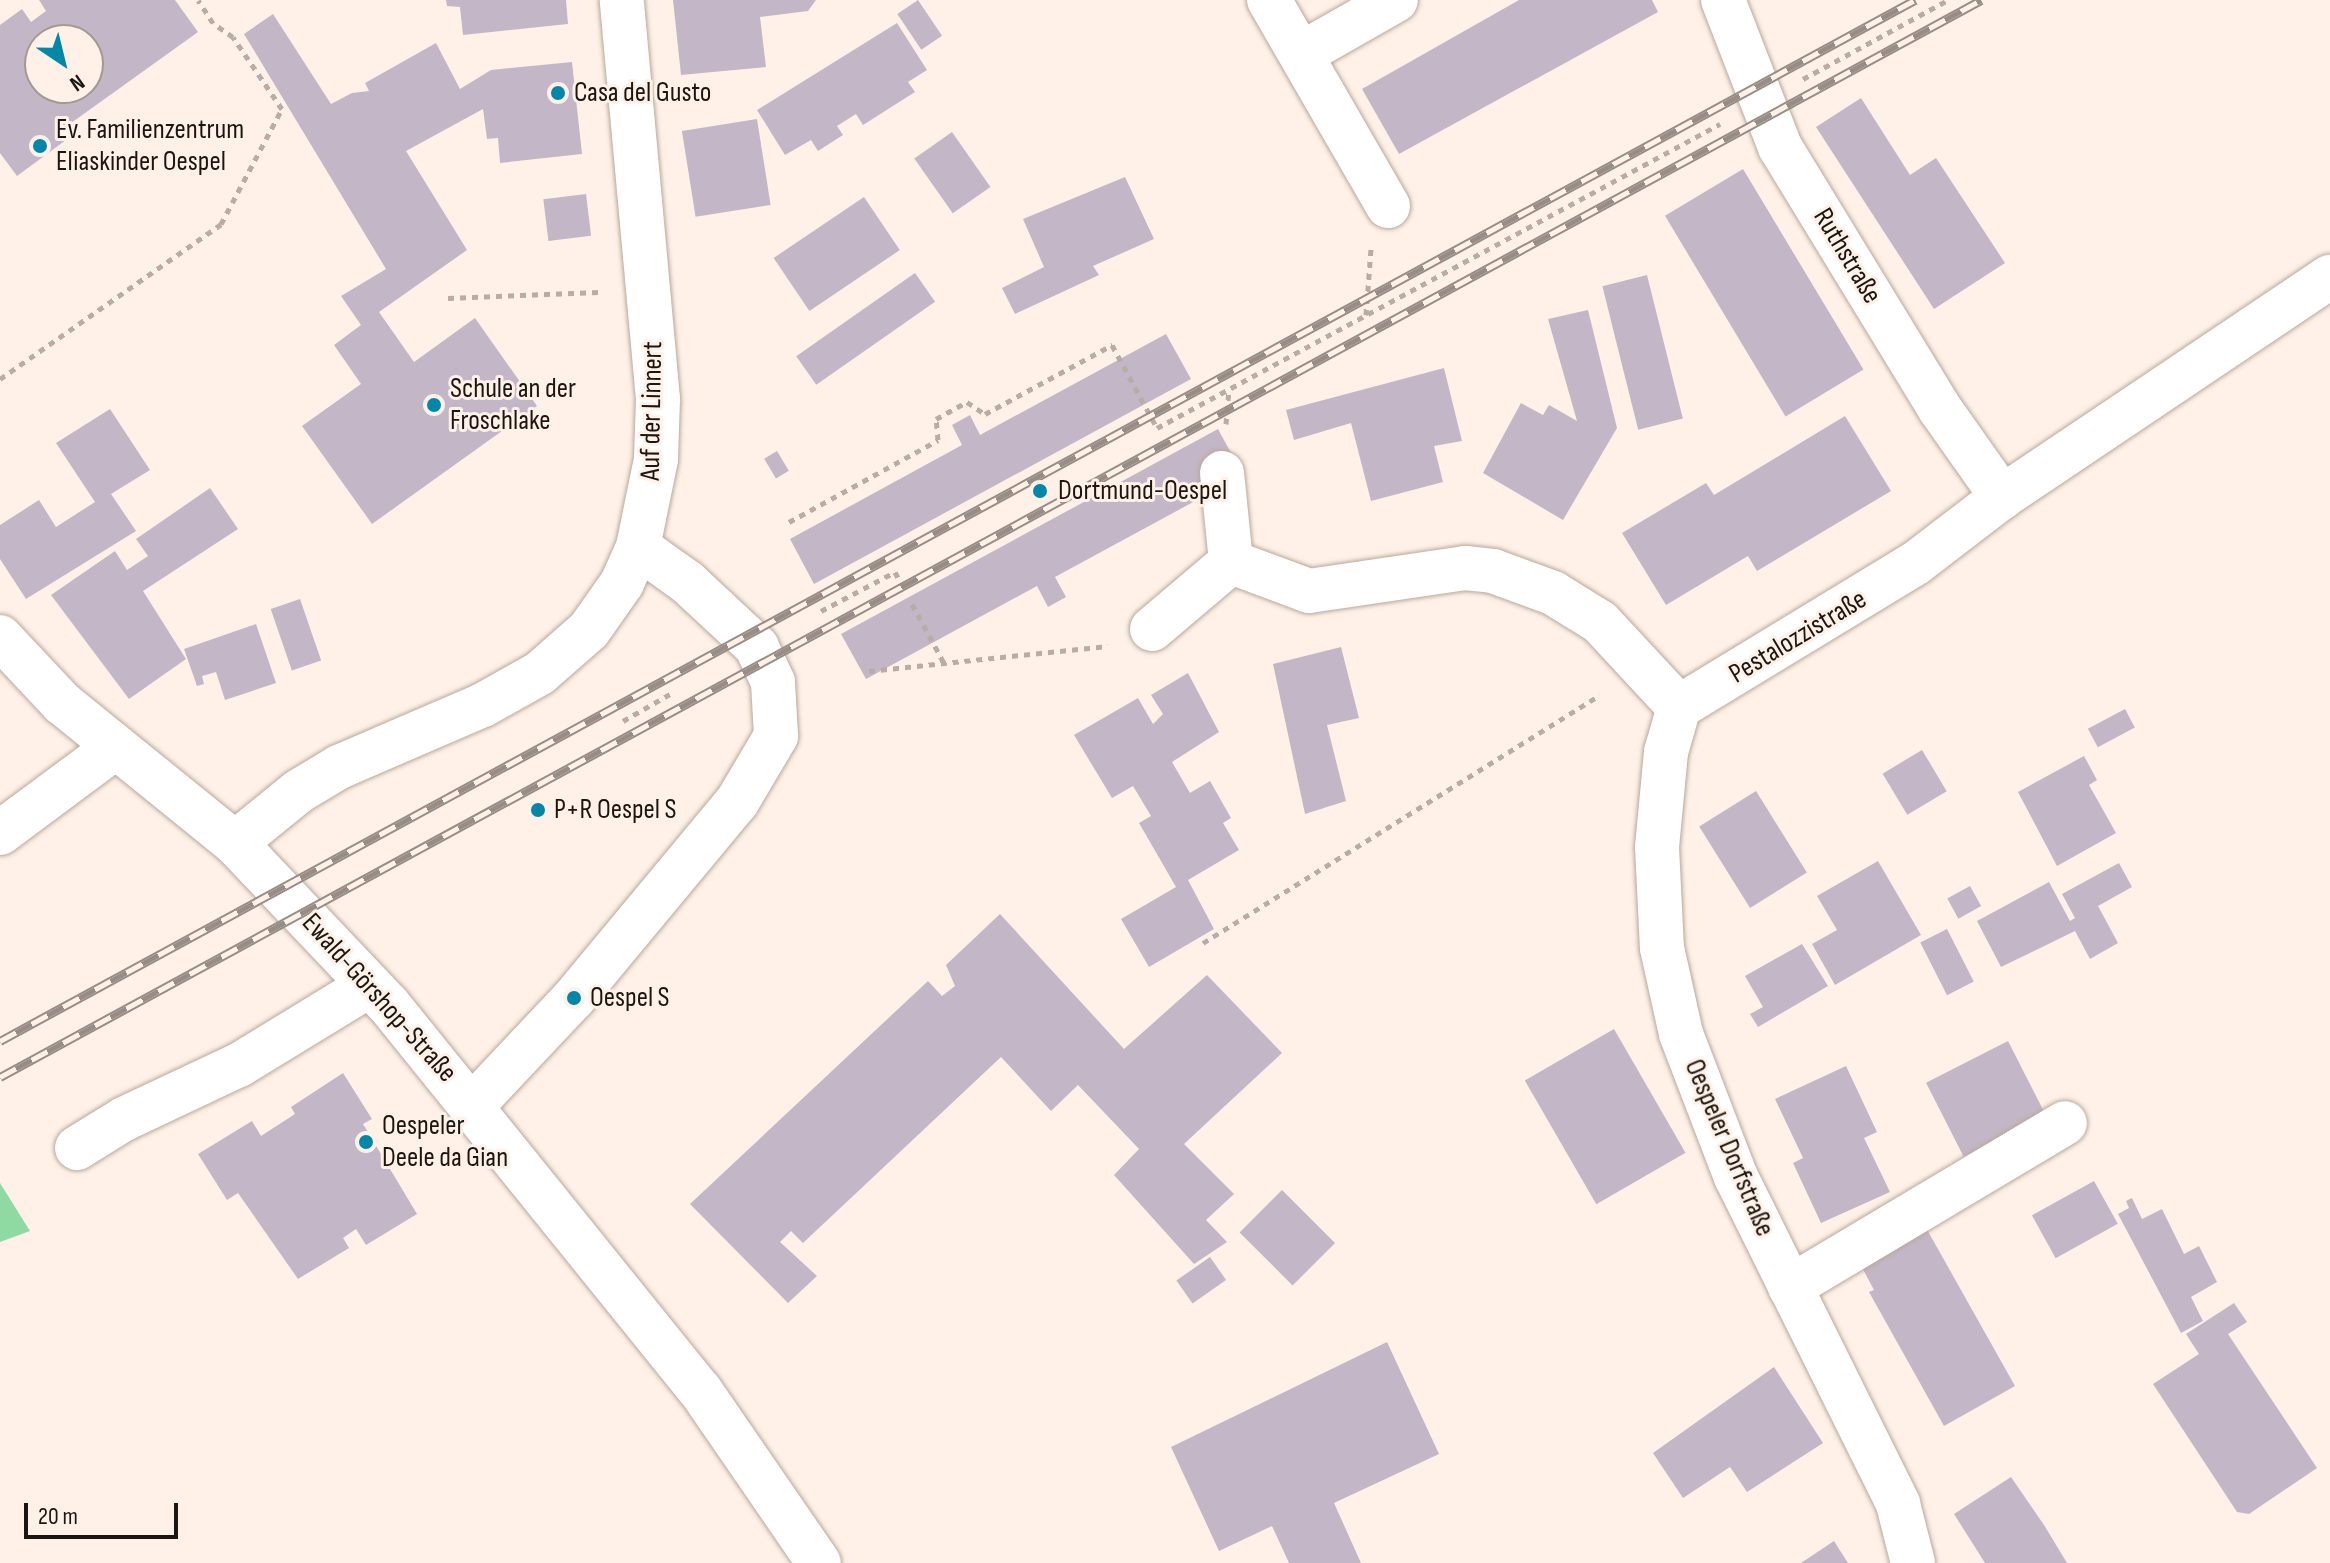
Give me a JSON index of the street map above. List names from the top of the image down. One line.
{"streets":{"street":["Ruthstraße","Auf der Linnert","Pestalozzistraße","Ewald-Görshop-Straße","Oespeler Dorfstraße"]},"crossings":[["Ruthstraße","Pestalozzistraße"],["Auf der Linnert","Ewald-Görshop-Straße"],["Pestalozzistraße","Oespeler Dorfstraße"]],"places":["Casa del Gusto","Ev. Familienzentrum Eliaskinder Oespel","Schule an der Froschlake","Dortmund-Oespel","P+R Oespel S","Oespel S","Oespeler Deele da Gian"],"scale_bar":"20 m","north":"bottom right"}
